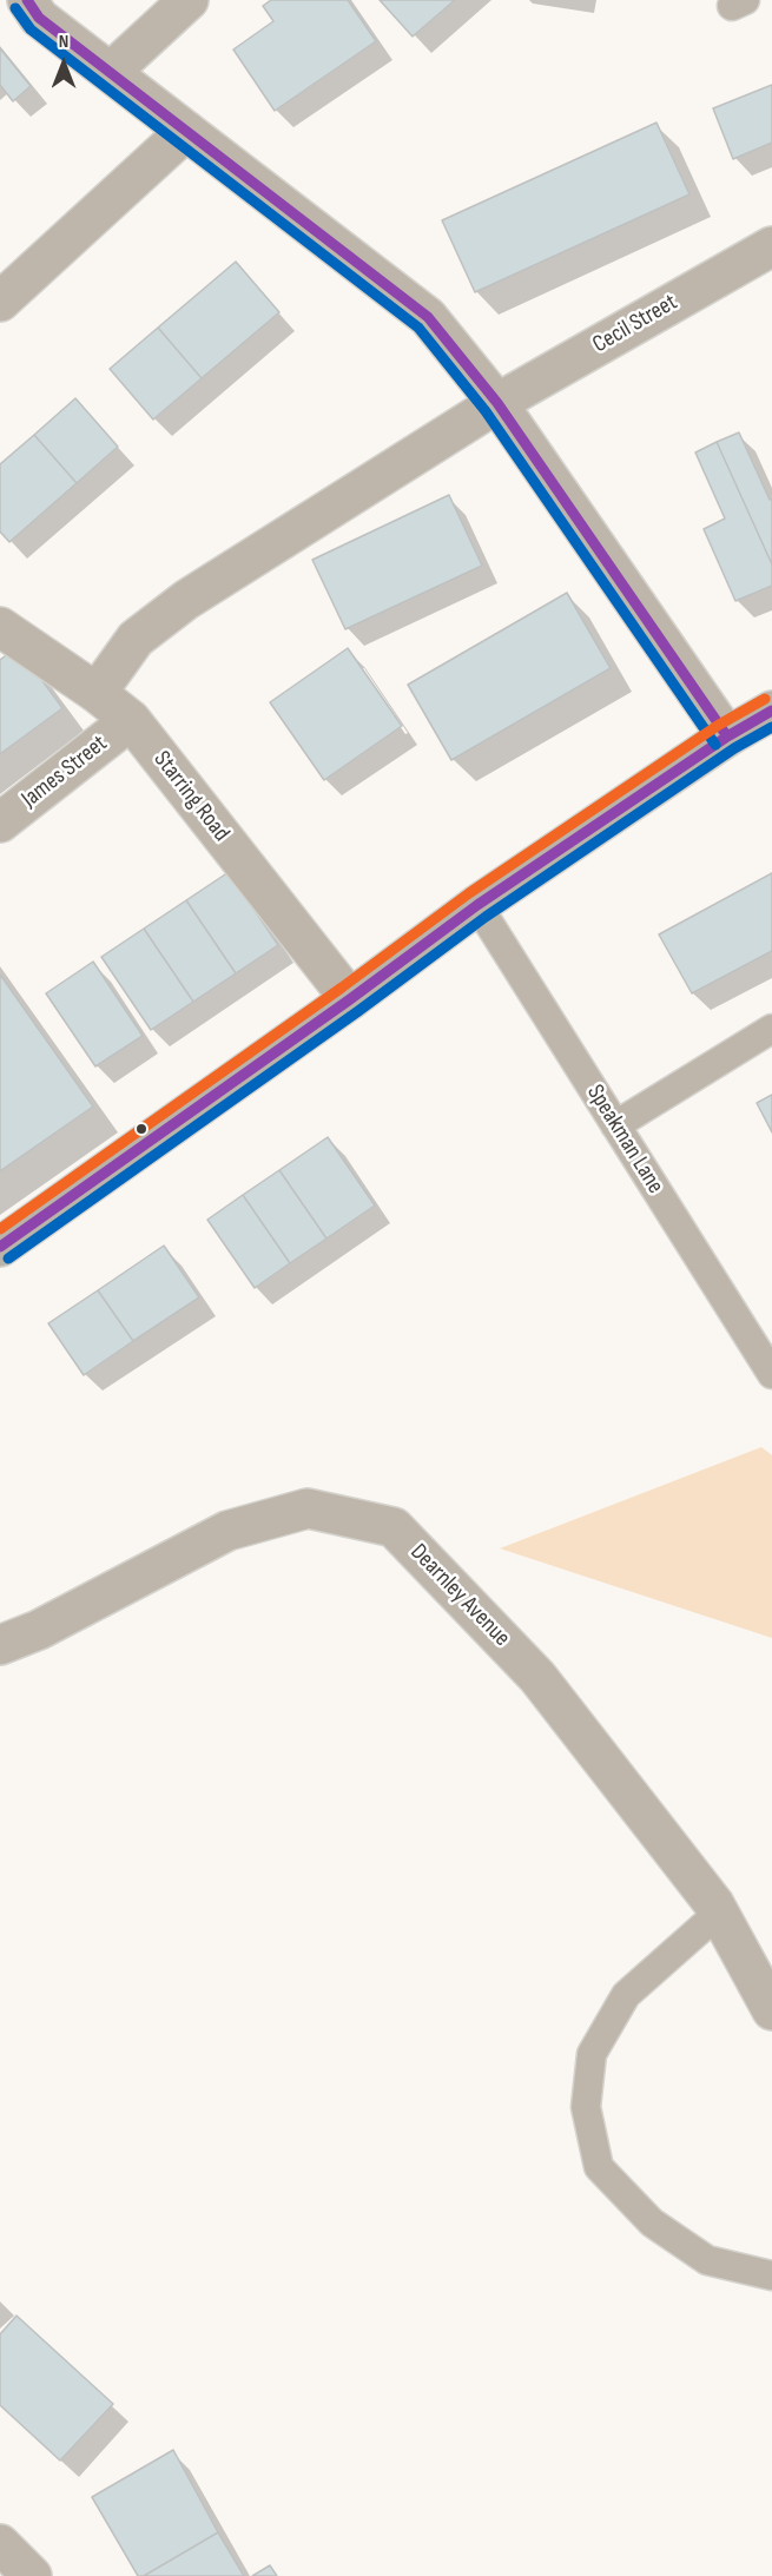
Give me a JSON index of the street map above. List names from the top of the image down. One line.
{"streets":{"street":["Cecil Street","James Street","Starring Road","Dearnley Avenue"],"lane":["Speakman Lane"]},"crossings":[["Cecil Street","Starring Road"],["James Street","Starring Road"]],"north":"top"}
